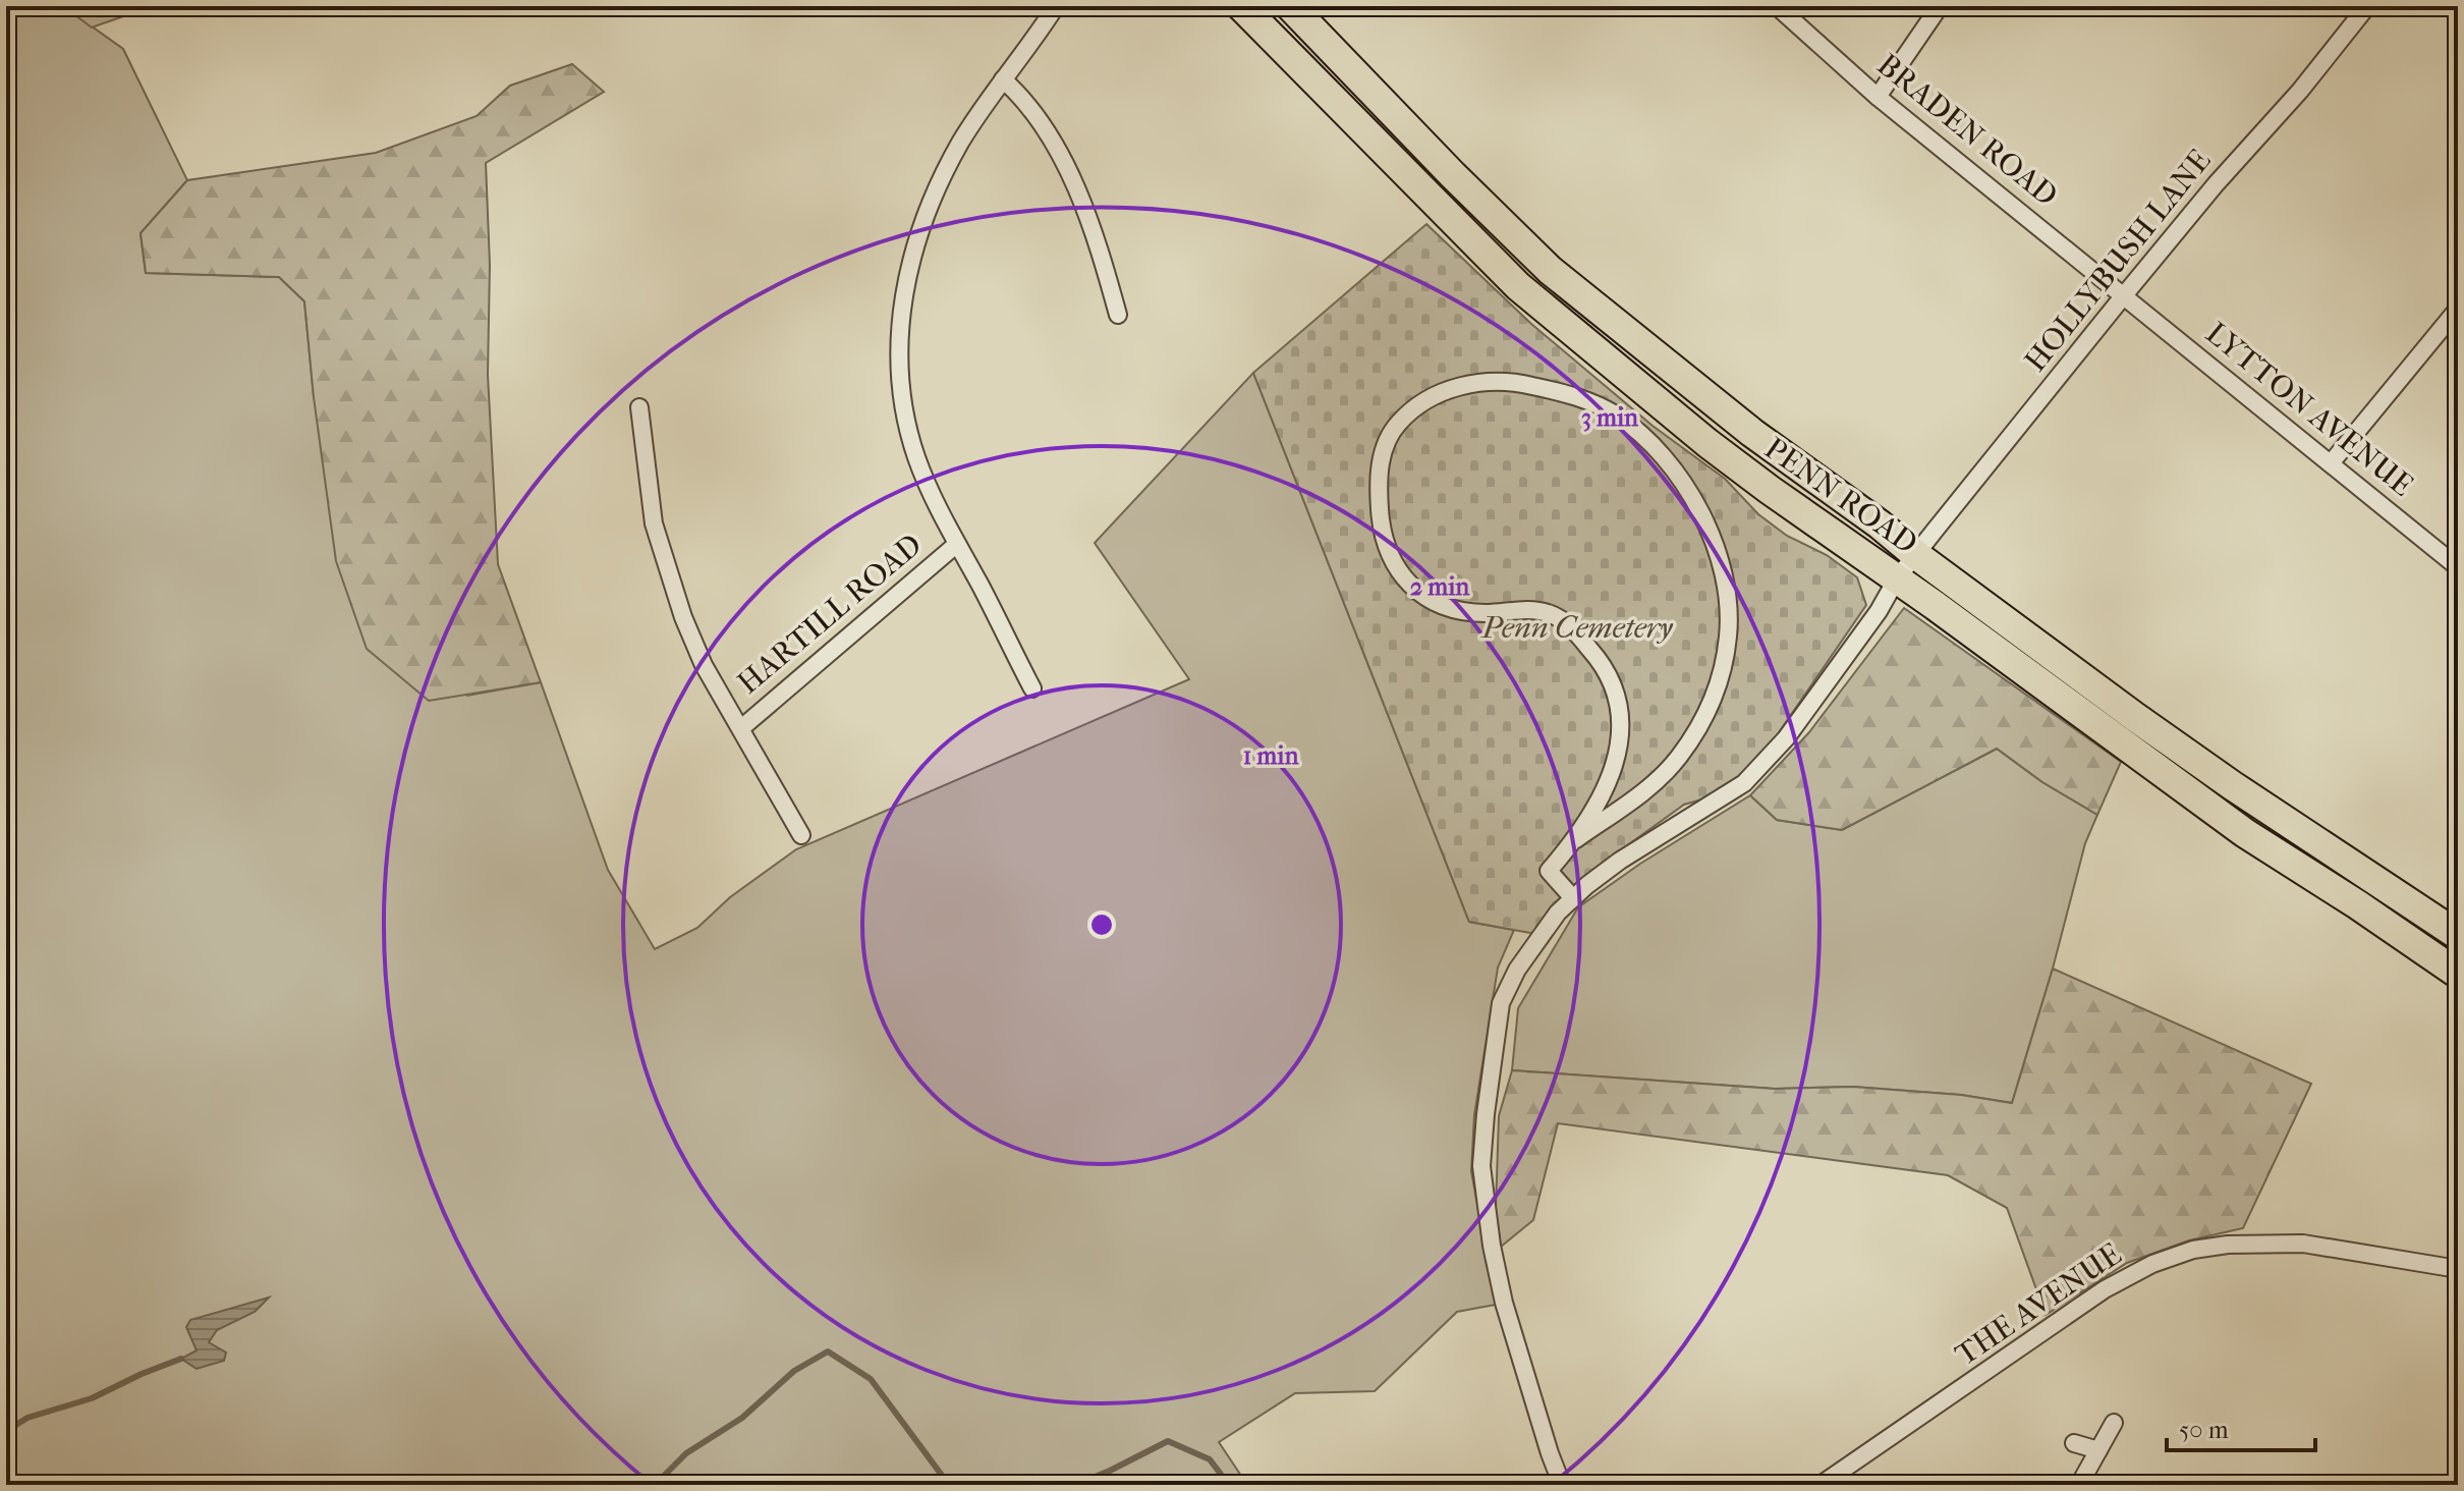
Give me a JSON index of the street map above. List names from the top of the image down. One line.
{"streets":{"highway":["PENN ROAD"],"street":["BRADEN ROAD","HOLLYBUSH LANE","LYTTON AVENUE","HARTILL ROAD","THE AVENUE"]},"crossings":[["BRADEN ROAD","HOLLYBUSH LANE"],["BRADEN ROAD","LYTTON AVENUE"],["HOLLYBUSH LANE","LYTTON AVENUE"],["HOLLYBUSH LANE","PENN ROAD"]],"parks":["Penn Cemetery"],"scale_bar":"50 m","rings":["3 min","2 min","1 min"]}
